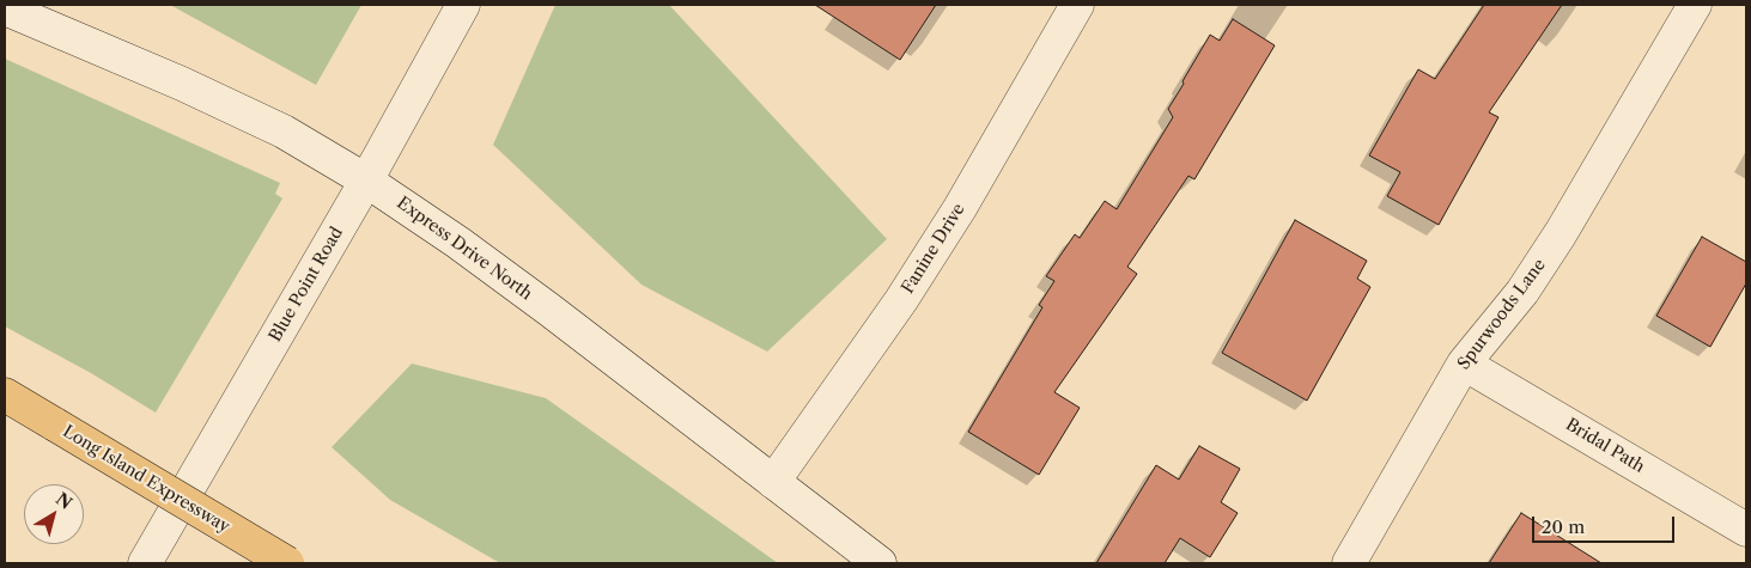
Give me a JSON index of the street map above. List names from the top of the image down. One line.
{"streets":{"highway":["Long Island Expressway"],"street":["Express Drive North","Fanine Drive","Blue Point Road","Spurwoods Lane","Bridal Path"]},"crossings":[["Express Drive North","Fanine Drive"],["Express Drive North","Blue Point Road"],["Spurwoods Lane","Bridal Path"]],"scale_bar":"20 m","north":"top right"}
